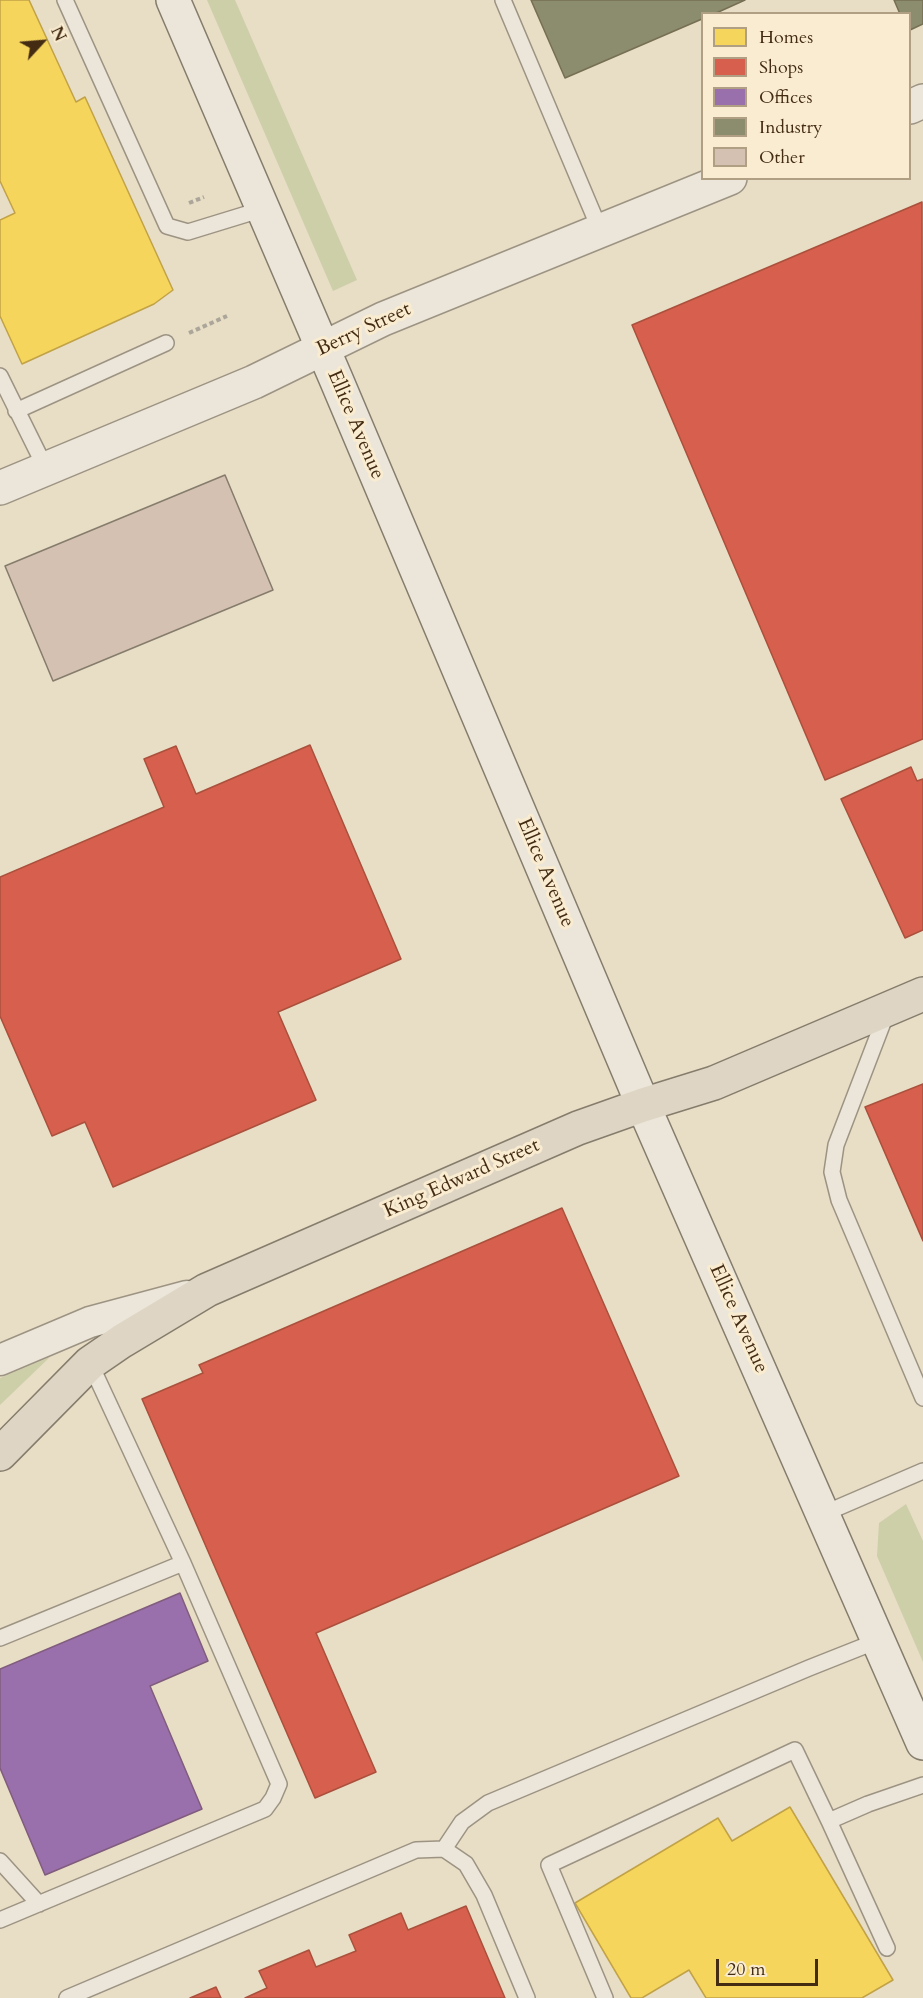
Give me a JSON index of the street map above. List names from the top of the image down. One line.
{"streets":{"main road":["Berry Street","Ellice Avenue","King Edward Street"]},"crossings":[["Berry Street","Ellice Avenue"],["Ellice Avenue","King Edward Street"]],"legend":["Homes","Shops","Offices","Industry","Other"],"scale_bar":"20 m","north":"top right"}
